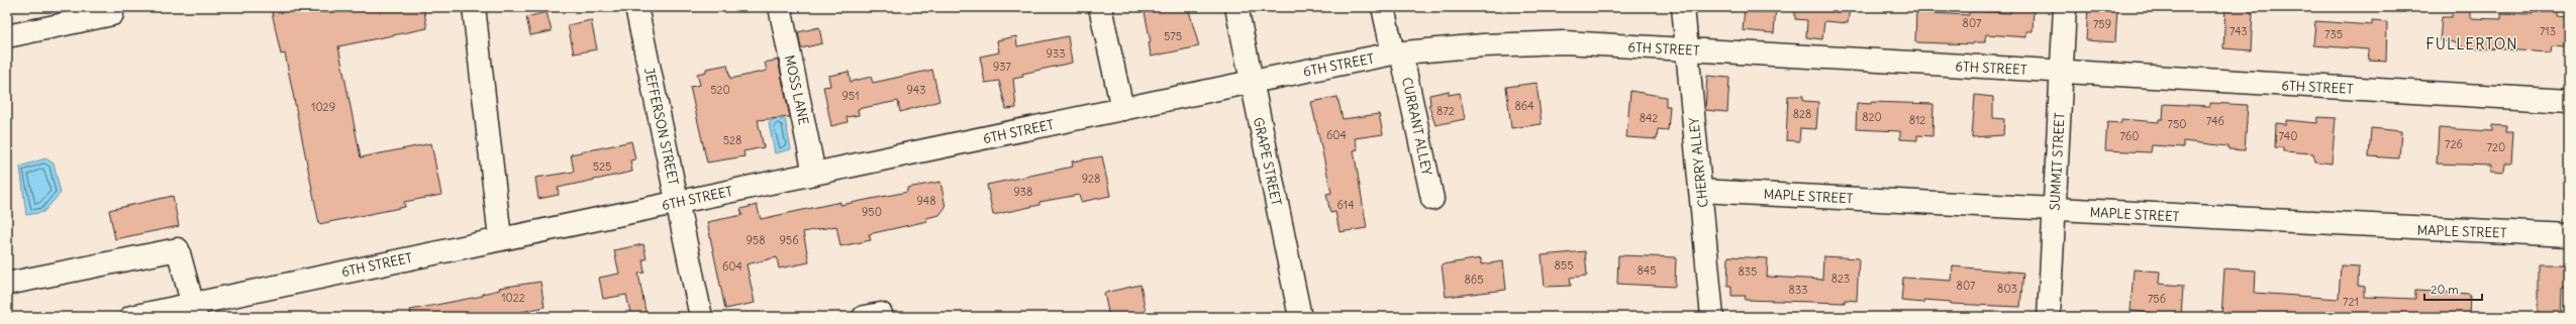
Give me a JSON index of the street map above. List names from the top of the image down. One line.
{"streets":{"street":["6TH STREET","MOSS LANE","JEFFERSON STREET","CURRANT ALLEY","GRAPE STREET","SUMMIT STREET","CHERRY ALLEY","MAPLE STREET"]},"crossings":[["6TH STREET","MOSS LANE"],["6TH STREET","JEFFERSON STREET"],["6TH STREET","CURRANT ALLEY"],["6TH STREET","GRAPE STREET"],["6TH STREET","SUMMIT STREET"],["6TH STREET","CHERRY ALLEY"],["SUMMIT STREET","MAPLE STREET"],["CHERRY ALLEY","MAPLE STREET"]],"districts":["FULLERTON"],"house_numbers":["807","759","743","713","735","575","933","937","520","943","951","864","1029","872","828","820","842","812","746","750","604","760","740","528","726","720","525","928","938","948","614","950","958","956","855","604","845","835","823","865","807","803","833","1022","756","721"],"scale_bar":"20 m"}
